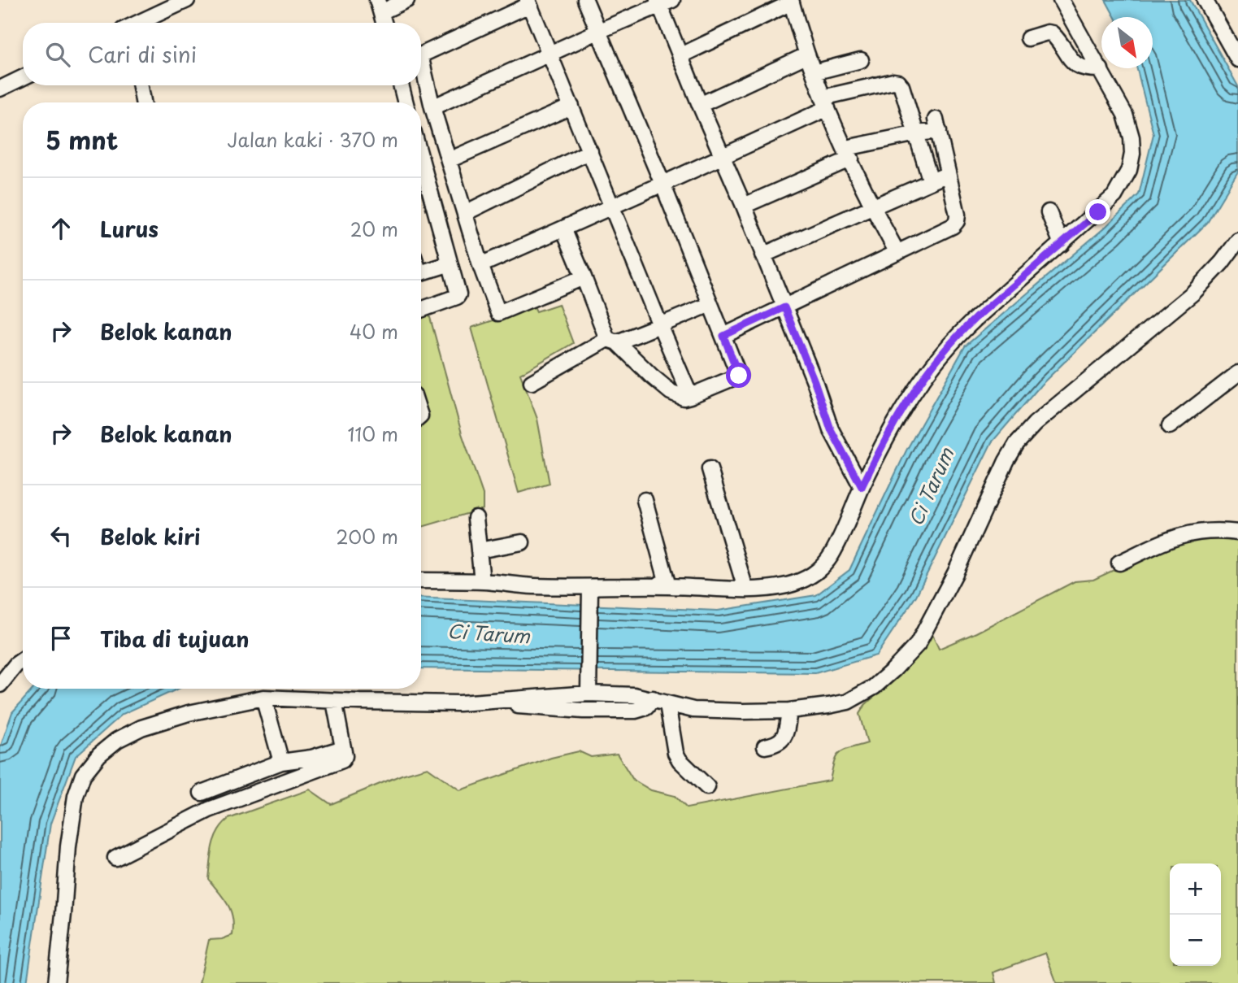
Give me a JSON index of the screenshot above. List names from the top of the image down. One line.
{"water":["Ci Tarum"],"north":"bottom right","page":{"search":"Cari di sini","heading":["5 mnt","Jalan kaki · 370 m"],"list":[["Lurus","20 m"],["Belok kanan","40 m"],["Belok kanan","110 m"],["Belok kiri","200 m"],"Tiba di tujuan"],"map_buttons":["+","−"]}}
